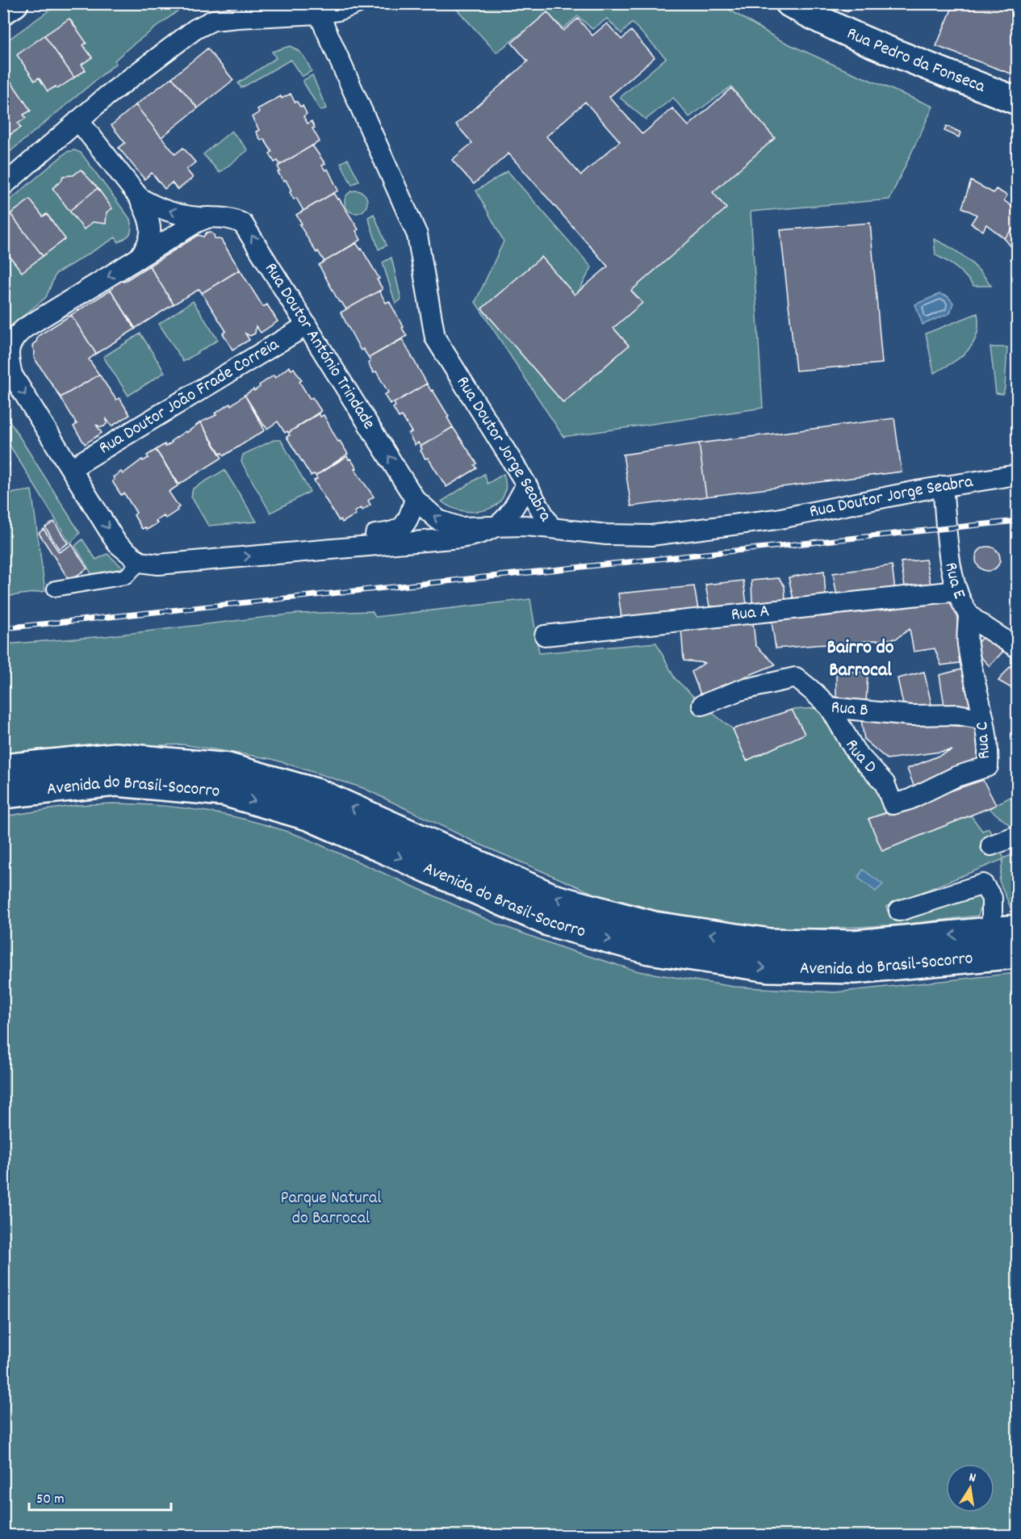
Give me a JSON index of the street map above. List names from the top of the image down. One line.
{"streets":{"main road":["Rua Pedro da Fonseca","Avenida do Brasil-Socorro"],"street":["Rua Doutor António Trindade","Rua Doutor João Frade Correia","Rua Doutor Jorge Seabra","Rua E","Rua A","Rua B","Rua C","Rua D"]},"crossings":[["Rua Doutor António Trindade","Rua Doutor João Frade Correia"],["Rua Doutor Jorge Seabra","Rua E"],["Rua E","Rua A"],["Rua E","Rua C"],["Rua B","Rua C"],["Rua B","Rua D"],["Rua C","Rua D"]],"one_way":["Rua Doutor António Trindade"],"districts":["Bairro do Barrocal"],"parks":["Parque Natural do Barrocal"],"scale_bar":"50 m","north":"top"}
